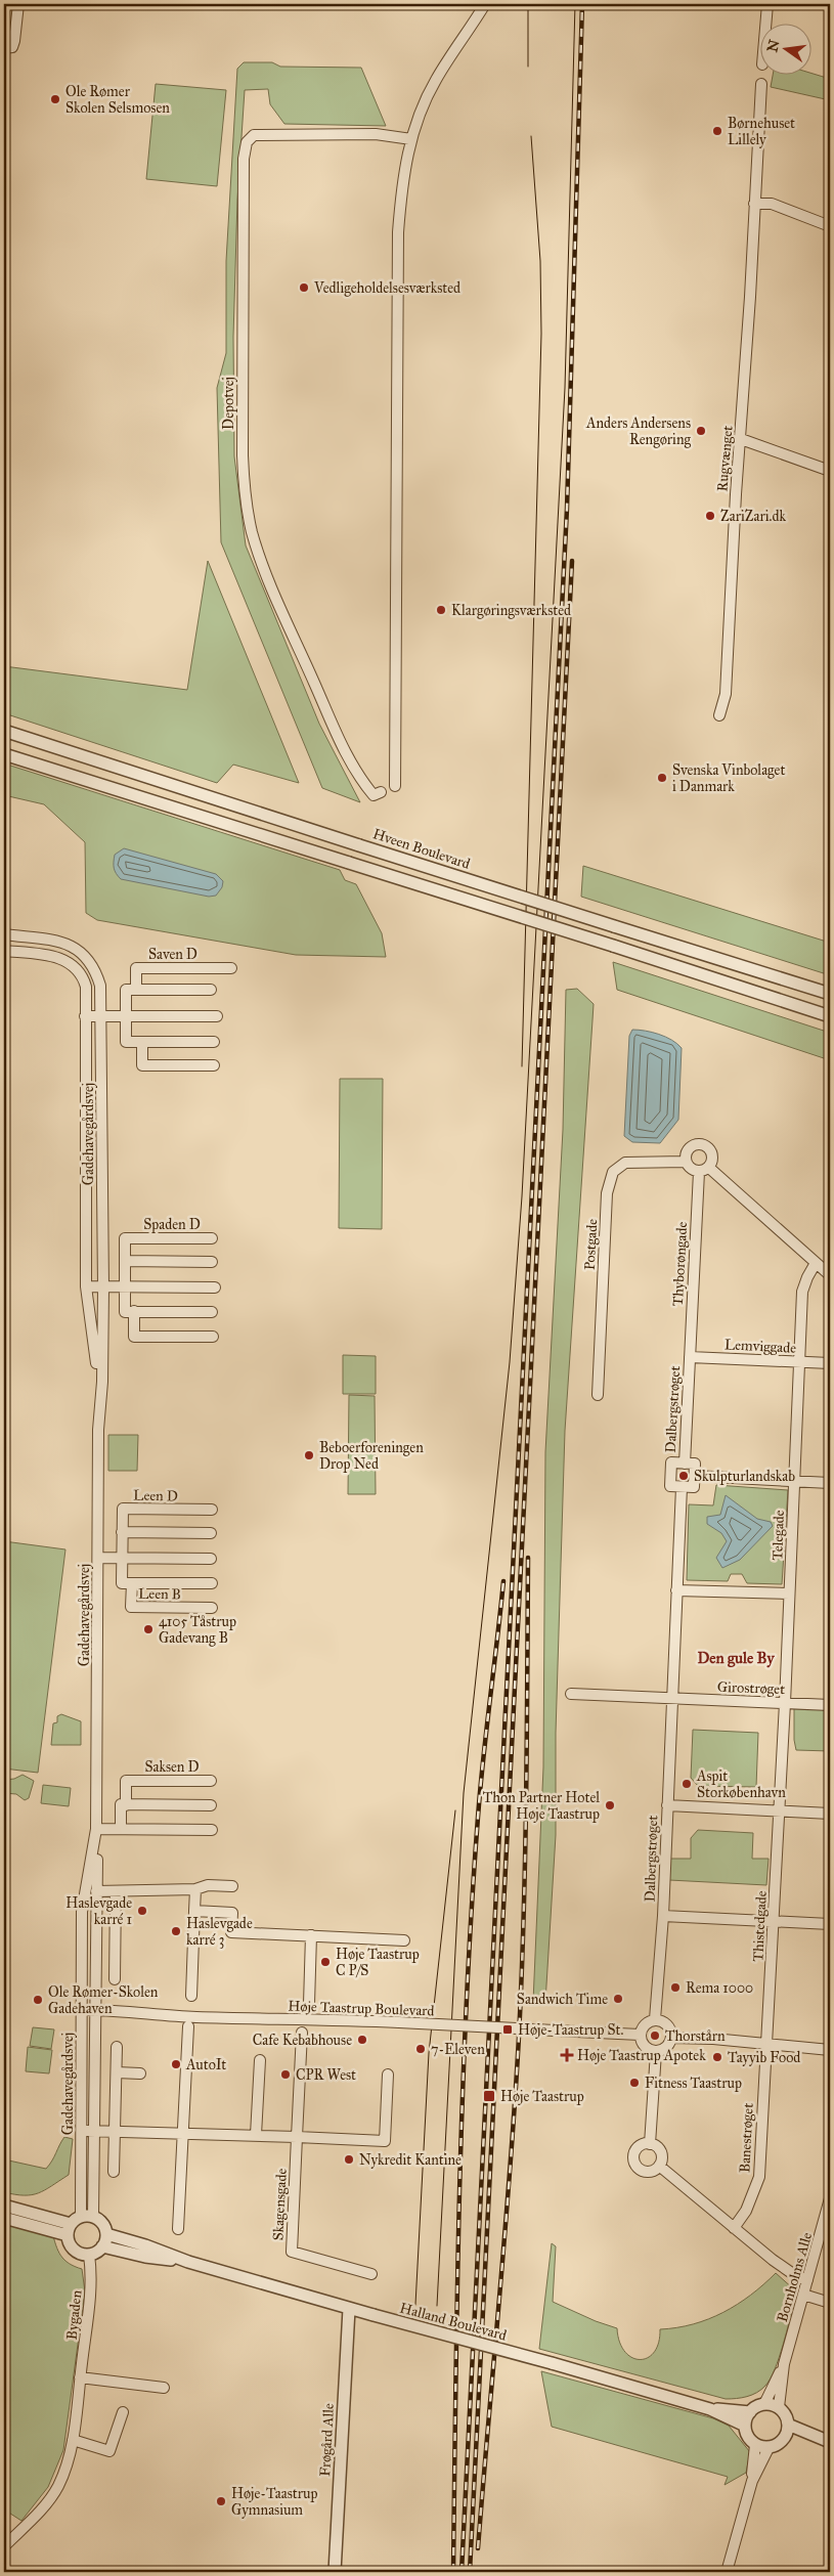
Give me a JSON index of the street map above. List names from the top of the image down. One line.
{"streets":{"street":["Depotvej","Rugvænget","Hveen Boulevard","Saven D","Gadehavegårdsvej","Spaden D","Postgade","Thyborøngade","Lemviggade","Dalbergstrøget","Leen D","Telegade","Leen B","Girostrøget","Saksen D","Thistedgade","Høje Taastrup Boulevard","Banestrøget","Skagensgade","Bornholms Alle","Bygaden","Halland Boulevard","Frøgård Alle"]},"crossings":[["Gadehavegårdsvej","Høje Taastrup Boulevard"],["Gadehavegårdsvej","Bygaden"],["Gadehavegårdsvej","Halland Boulevard"],["Postgade","Thyborøngade"],["Thyborøngade","Lemviggade"],["Thyborøngade","Dalbergstrøget"],["Lemviggade","Dalbergstrøget"],["Lemviggade","Telegade"],["Dalbergstrøget","Girostrøget"],["Dalbergstrøget","Høje Taastrup Boulevard"],["Leen D","Leen B"],["Telegade","Girostrøget"],["Telegade","Thistedgade"],["Thistedgade","Banestrøget"],["Bornholms Alle","Halland Boulevard"],["Bygaden","Halland Boulevard"],["Halland Boulevard","Frøgård Alle"]],"districts":["Den gule By"],"places":{"other":["Ole Rømer Skolen Selsmosen","Børnehuset Lillely","Vedligeholdelsesværksted","Anders Andersens Rengøring","ZariZari.dk","Klargøringsværksted","Svenska Vinbolaget i Danmark","Beboerforeningen Drop Ned","Skulpturlandskab","4105 Tåstrup Gadevang B","Aspit Storkøbenhavn","Thon Partner Hotel Høje Taastrup","Haslevgade karré 1","Haslevgade karré 3","Høje Taastrup C P/S","Rema 1000","Sandwich Time","Ole Rømer-Skolen Gadehaven","Thorstårn","Cafe Kebabhouse","7-Eleven","Tayyib Food","AutoIt","CPR West","Fitness Taastrup","Nykredit Kantine","Høje-Taastrup Gymnasium"],"transit":["Høje-Taastrup St.","Høje Taastrup"],"health":["Høje Taastrup Apotek"]},"north":"left"}
